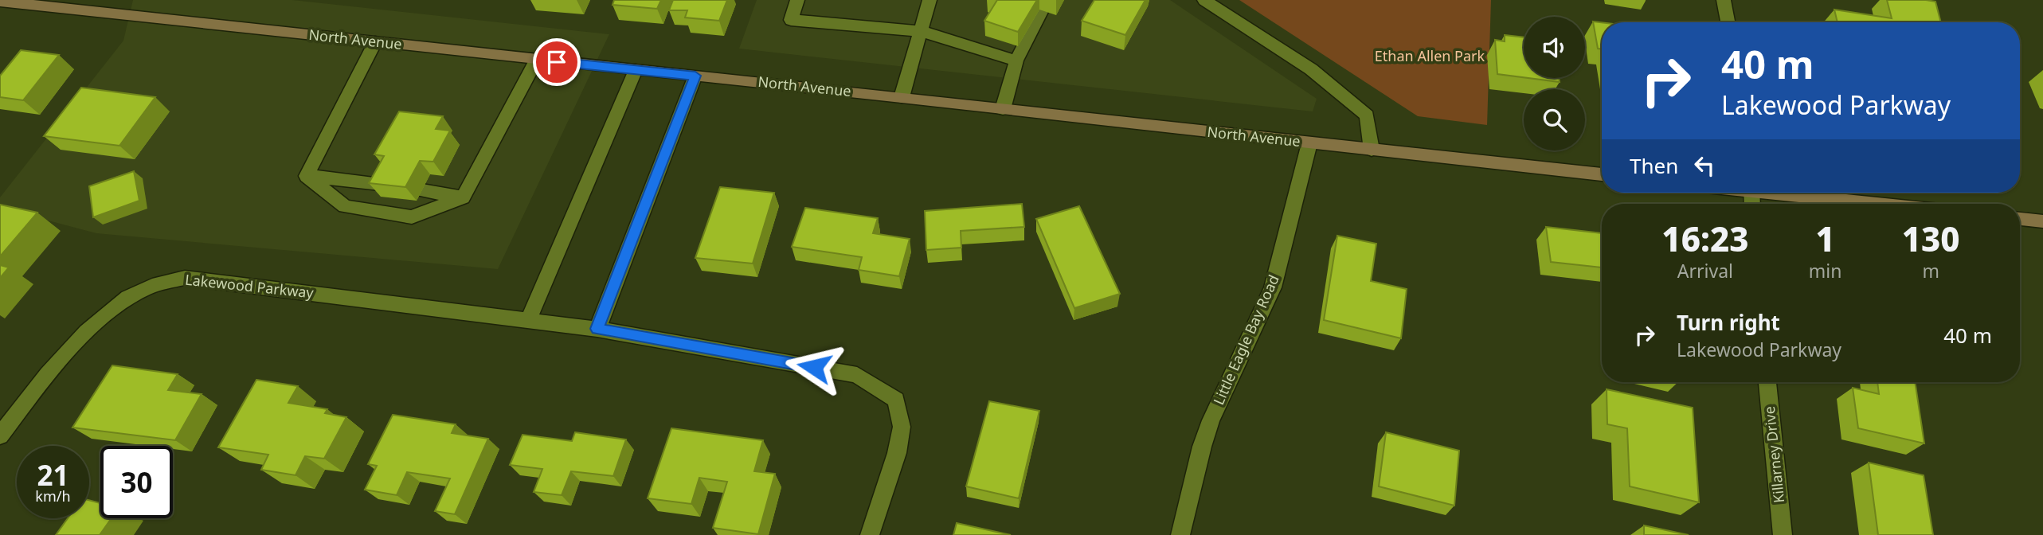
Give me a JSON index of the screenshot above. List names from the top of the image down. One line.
{"streets":{"main road":["North Avenue"],"street":["Lakewood Parkway","Little Eagle Bay Road","Killarney Drive"]},"crossings":[["North Avenue","Little Eagle Bay Road"]],"parks":["Ethan Allen Park"],"page":{"turn":["40 m","Lakewood Parkway"],"then":"Then","eta":["16:23","Arrival","1","min","130","m"],"list":[{"name":"Turn right","note":"Lakewood Parkway","value":"40 m"}],"speed":"21 km/h","limit":"30"}}
